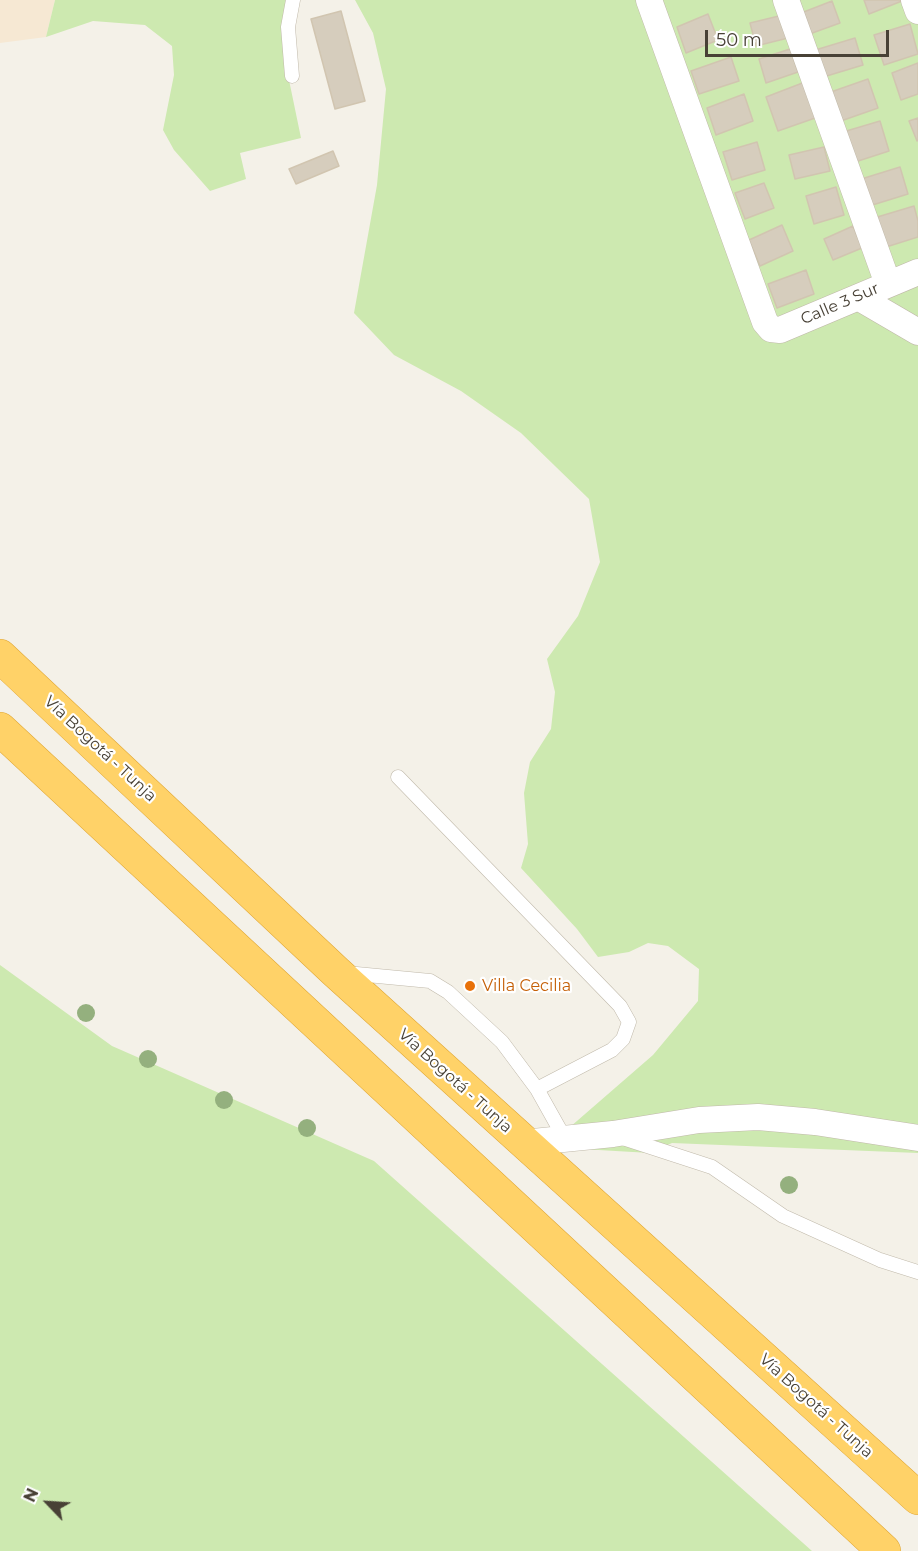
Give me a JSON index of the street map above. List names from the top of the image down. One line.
{"streets":{"highway":["Vía Bogotá - Tunja"],"street":["Calle 3 Sur"]},"places":["Villa Cecilia"],"scale_bar":"50 m","north":"top left"}
